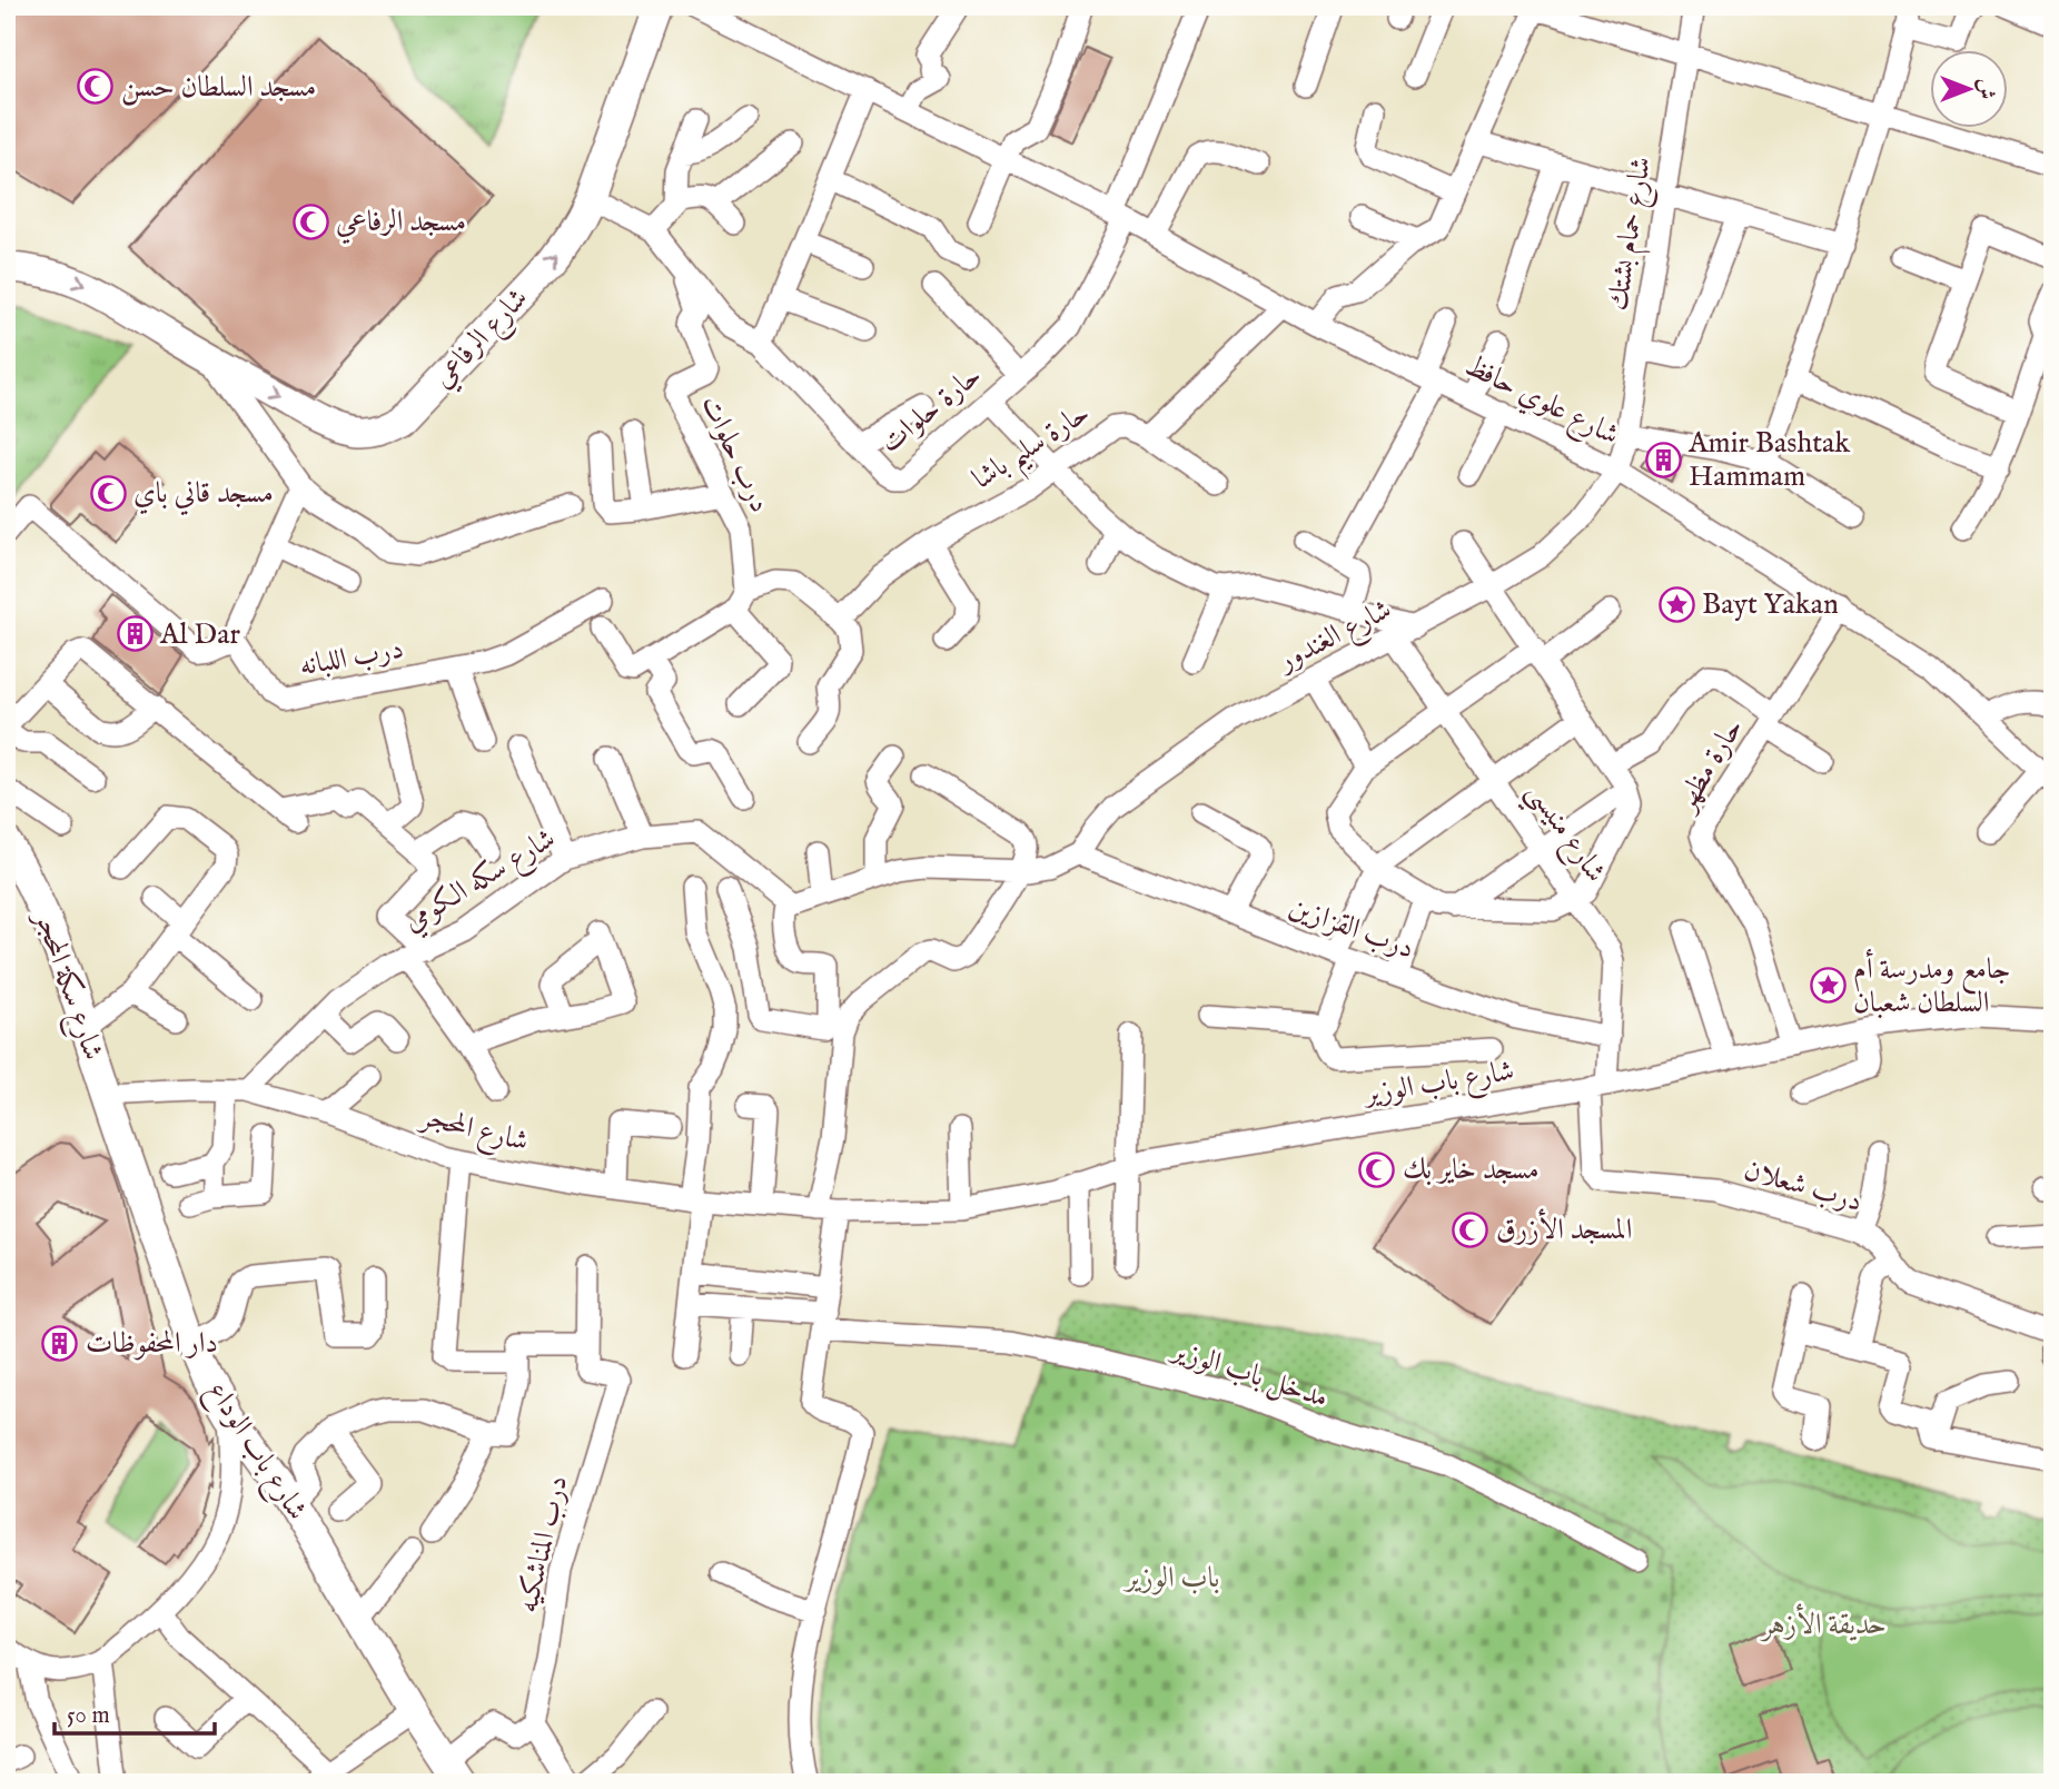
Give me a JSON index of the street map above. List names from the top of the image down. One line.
{"streets":{"street":["شارع حمام بشتك","شارع الرفاعي","شارع علوي حافظ","حارة حلوات","حارة سليم باشا","درب حلوات","شارع الغندور","درب اللبانه","حارة مظهر","شارع منيسي","شارع سكه الكومي","درب القزازين","شارع سكة المحجر","شارع باب الوزير","شارع المحجر","درب شعلان","مدخل باب الوزير","شارع باب الوداع","درب المناشكيه"]},"crossings":[["شارع حمام بشتك","شارع علوي حافظ"],["شارع حمام بشتك","شارع الغندور"],["شارع علوي حافظ","حارة حلوات"],["شارع علوي حافظ","شارع الغندور"],["شارع علوي حافظ","حارة مظهر"],["حارة حلوات","درب حلوات"],["شارع الغندور","شارع منيسي"],["شارع الغندور","درب القزازين"],["حارة مظهر","شارع باب الوزير"],["شارع منيسي","درب القزازين"],["شارع منيسي","شارع باب الوزير"],["شارع منيسي","درب شعلان"],["شارع سكه الكومي","شارع المحجر"],["شارع سكة المحجر","شارع المحجر"],["شارع سكة المحجر","شارع باب الوداع"],["شارع باب الوزير","شارع المحجر"],["شارع باب الوزير","درب شعلان"],["شارع المحجر","شارع باب الوداع"]],"one_way":["شارع الرفاعي"],"parks":["باب الوزير","حديقة الأزهر"],"places":{"mosque":["مسجد السلطان حسن","مسجد الرفاعي","مسجد قاني باي","مسجد خاير بك","المسجد الأزرق"],"building":["Amir Bashtak Hammam","Al Dar","دار المحفوظات"],"place":["Bayt Yakan","جامع ومدرسة أم السلطان شعبان"]},"scale_bar":"50 m","north":"right"}
